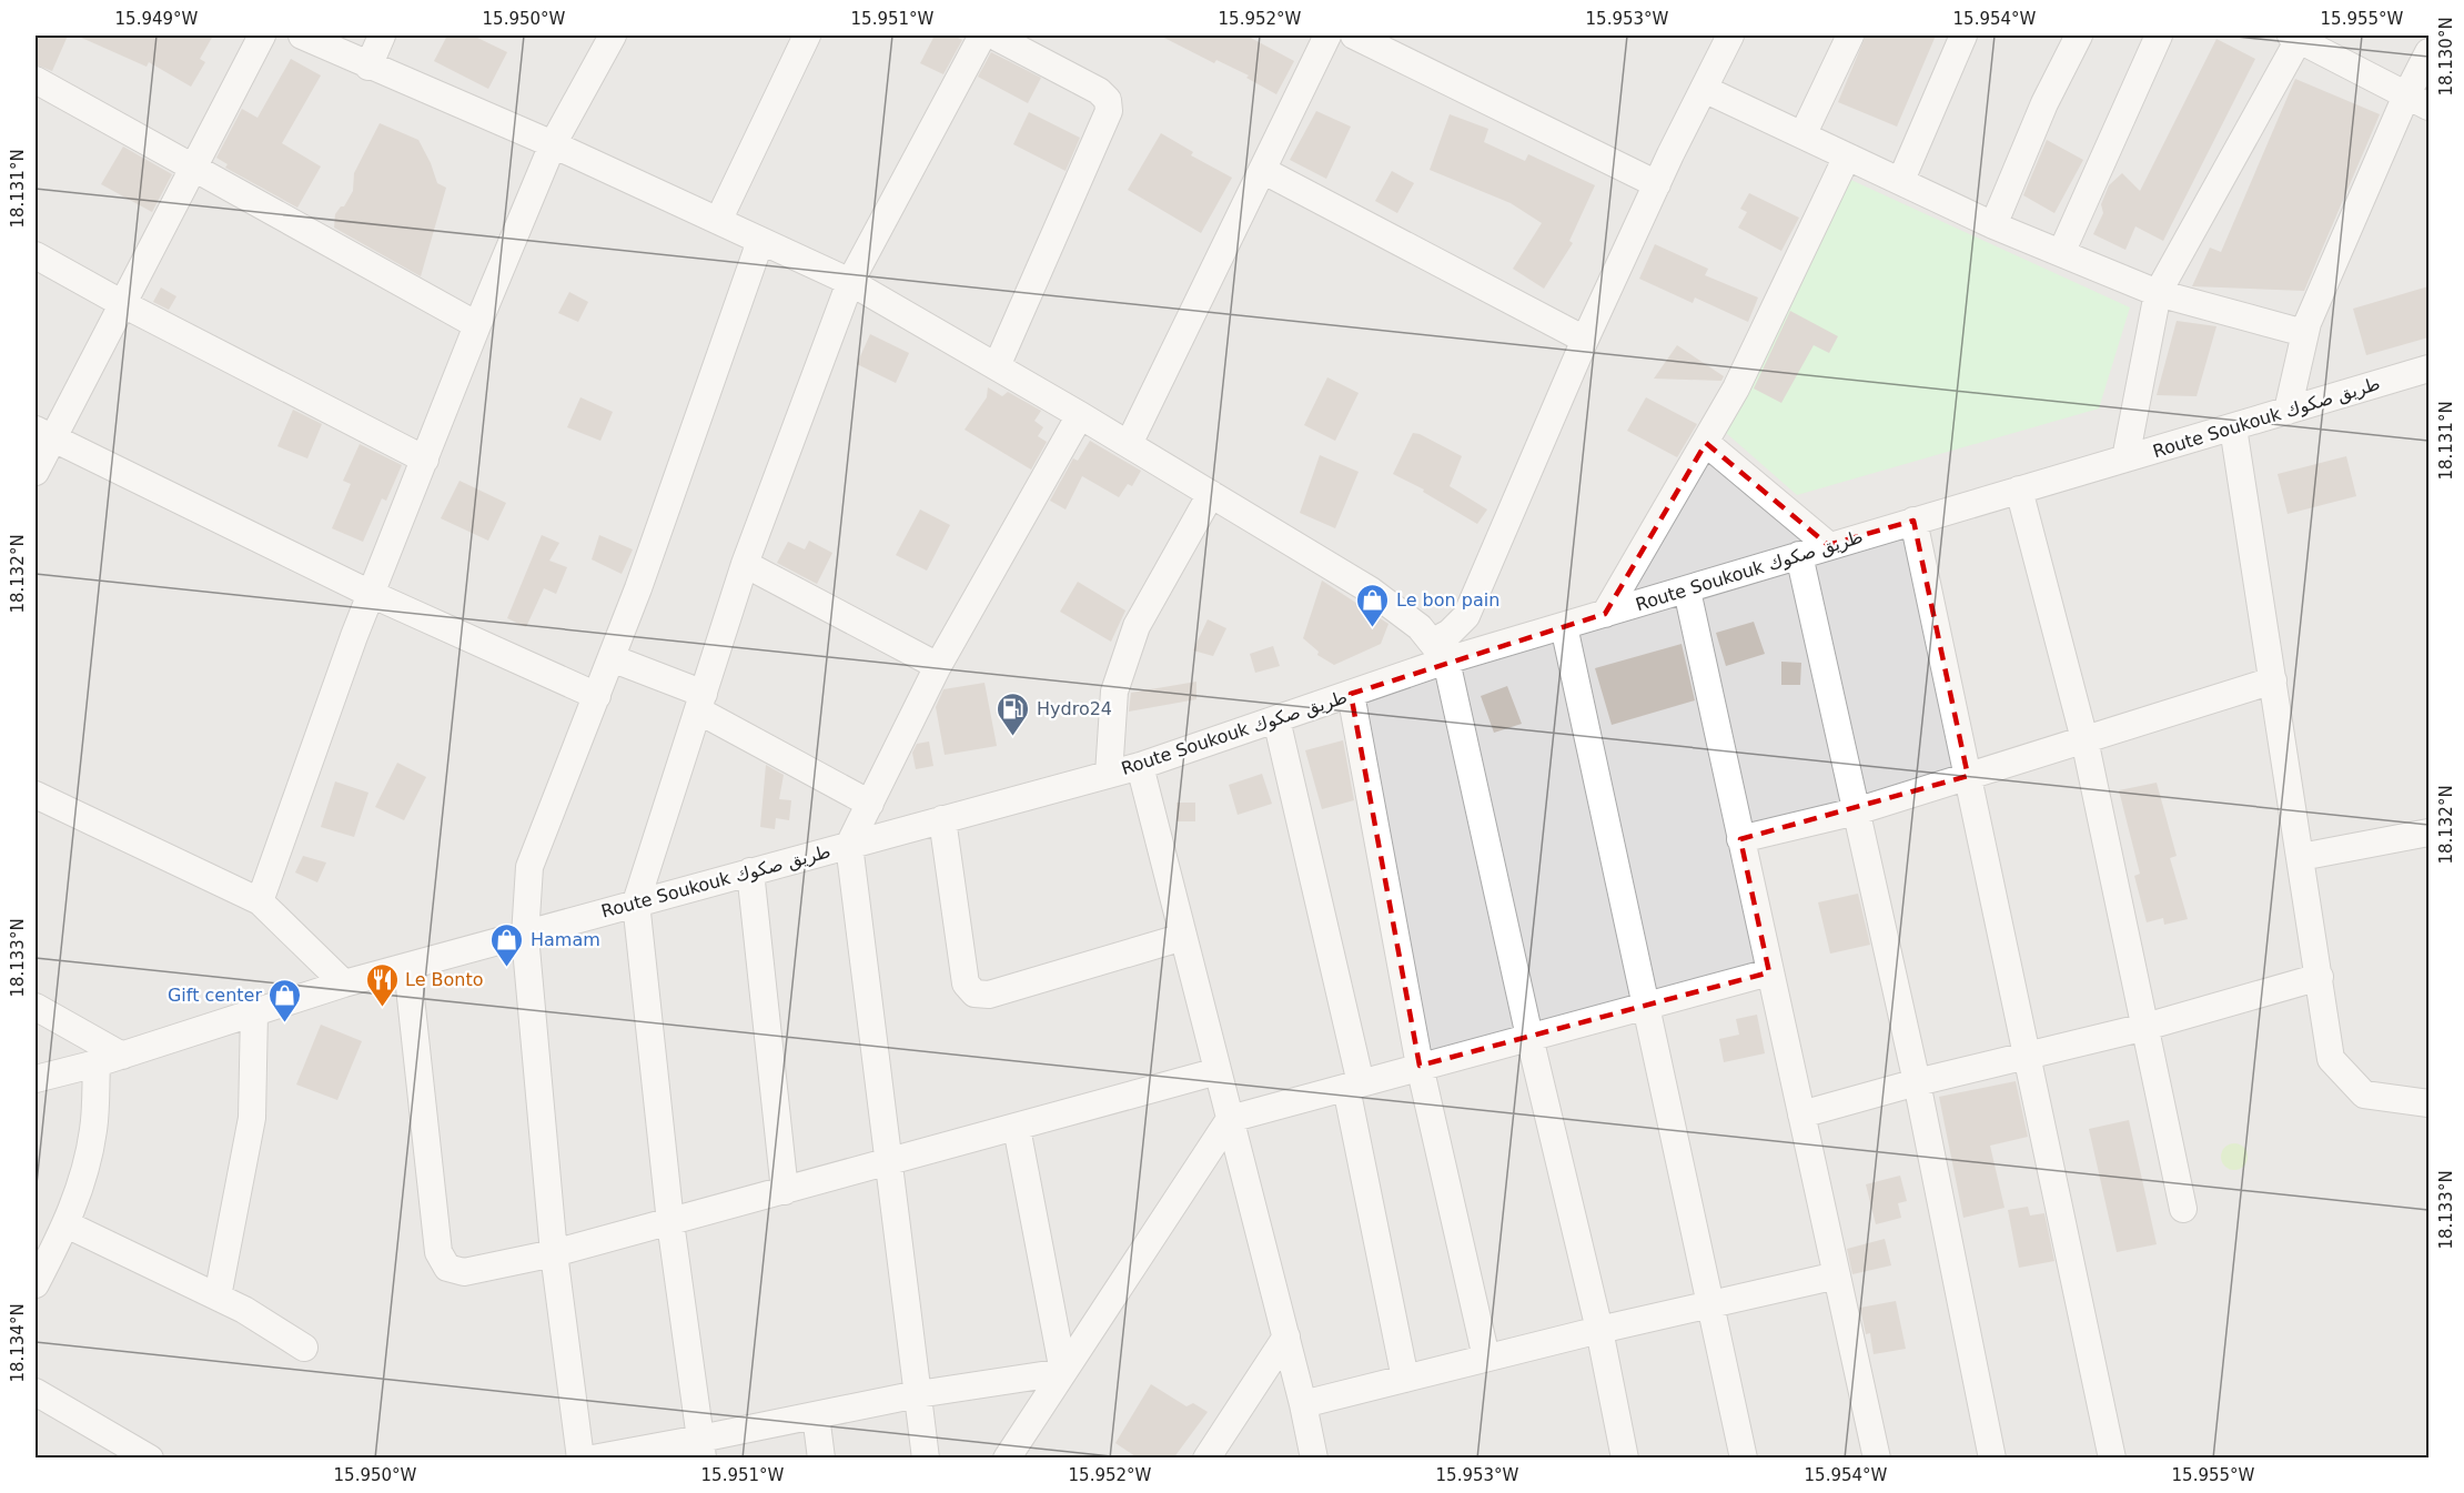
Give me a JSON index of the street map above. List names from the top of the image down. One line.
{"streets":{"street":["Route Soukouk طريق صكوك"]},"places":{"shop":["Le bon pain","Hamam","Gift center"],"fuel station":["Hydro24"],"restaurant":["Le Bonto"]},"coordinates":["15.949°W","15.950°W","15.951°W","15.952°W","15.953°W","15.954°W","15.955°W","18.130°N","18.131°N","18.132°N","18.133°N","18.134°N"]}
